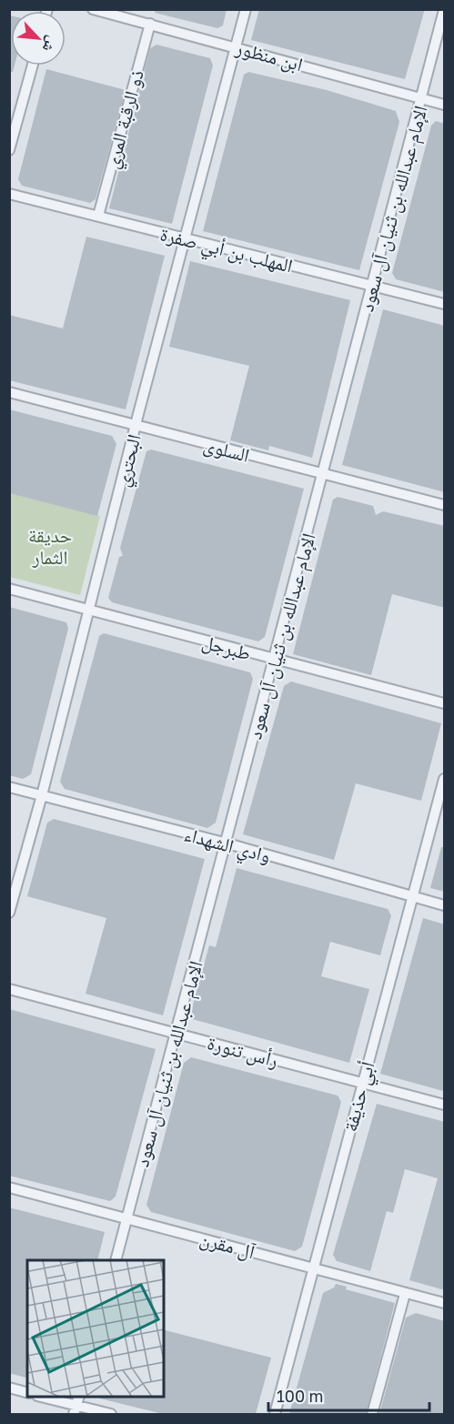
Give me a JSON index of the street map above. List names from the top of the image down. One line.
{"streets":{"street":["ابن منظور","ذو الرقبة المري","الإمام عبدالله بن ثنيان آل سعود","المهلب بن أبي صفرة","السلوى","البحتري","طبرجل","وادي الشهداء","رأس تنورة","أبي حذيفة","آل مقرن"]},"crossings":[["ابن منظور","ذو الرقبة المري"],["ابن منظور","الإمام عبدالله بن ثنيان آل سعود"],["ابن منظور","البحتري"],["ذو الرقبة المري","المهلب بن أبي صفرة"],["الإمام عبدالله بن ثنيان آل سعود","المهلب بن أبي صفرة"],["الإمام عبدالله بن ثنيان آل سعود","السلوى"],["الإمام عبدالله بن ثنيان آل سعود","طبرجل"],["الإمام عبدالله بن ثنيان آل سعود","وادي الشهداء"],["الإمام عبدالله بن ثنيان آل سعود","رأس تنورة"],["الإمام عبدالله بن ثنيان آل سعود","آل مقرن"],["المهلب بن أبي صفرة","البحتري"],["السلوى","البحتري"],["البحتري","طبرجل"],["البحتري","وادي الشهداء"],["وادي الشهداء","أبي حذيفة"],["رأس تنورة","أبي حذيفة"],["أبي حذيفة","آل مقرن"]],"parks":["حديقة الثمار"],"scale_bar":"100 m","north":"bottom right"}
